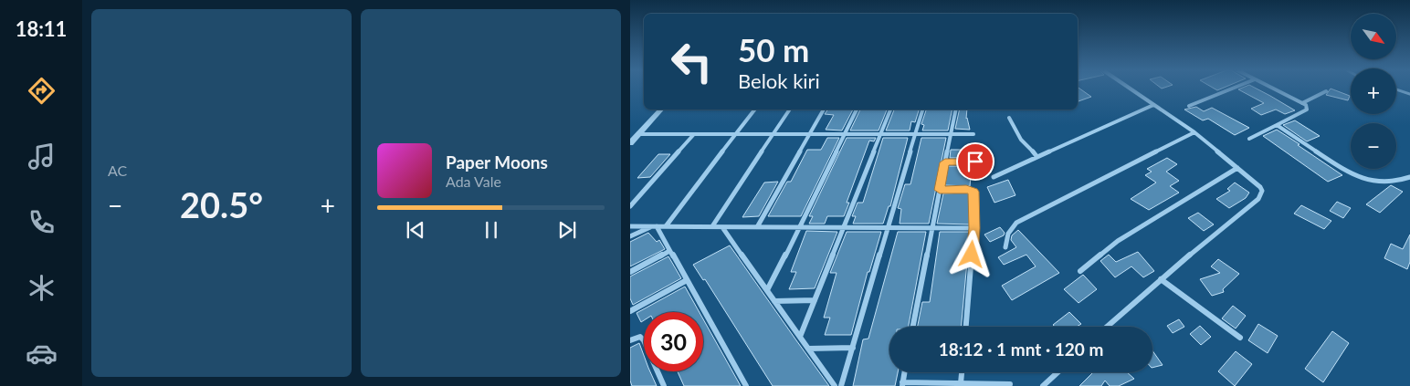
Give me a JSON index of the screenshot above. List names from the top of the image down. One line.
{"north":"bottom right","page":{"tabs":"18:11","tile":"AC","map_buttons":["+","−"],"turn":["50 m","Belok kiri"],"song":["Paper Moons","Ada Vale"],"heat":["−","20.5°","+"],"limit":"30","trip":"18:12 · 1 mnt · 120 m"}}
